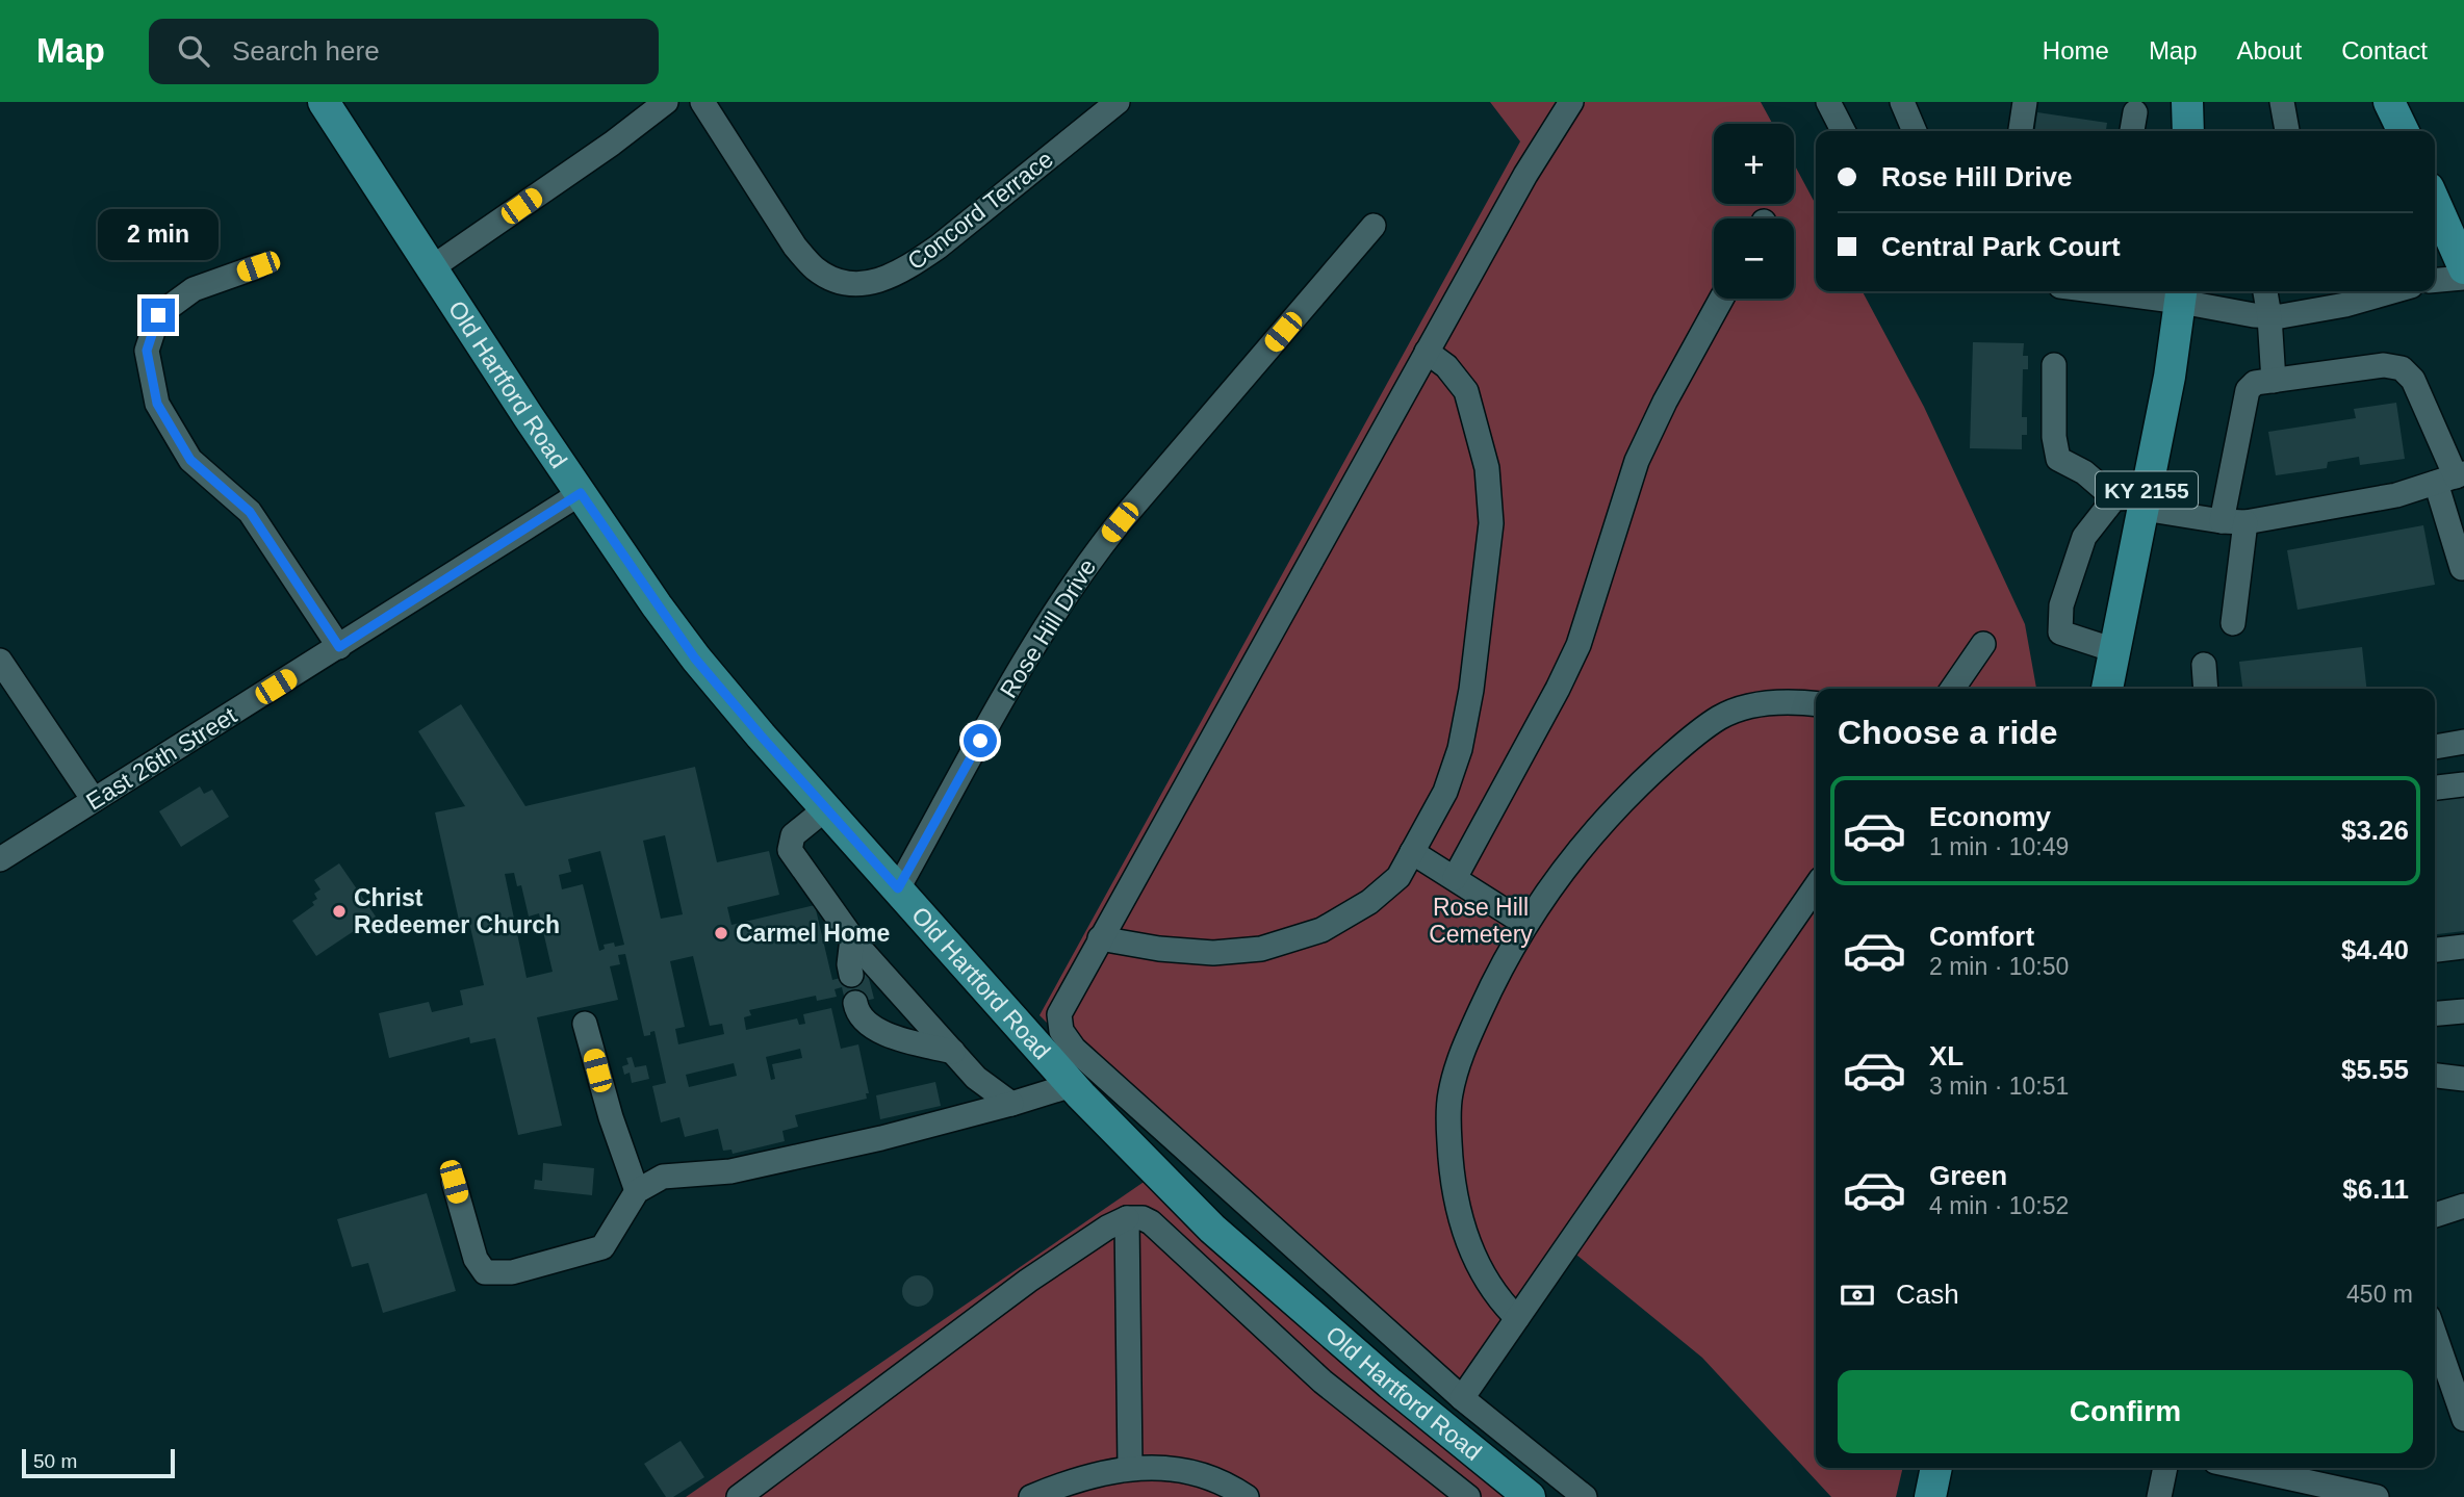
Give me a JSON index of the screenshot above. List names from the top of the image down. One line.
{"streets":{"main road":["Old Hartford Road","KY 2155"],"street":["Concord Terrace","Rose Hill Drive","East 26th Street"]},"crossings":[["Old Hartford Road","Rose Hill Drive"],["Old Hartford Road","East 26th Street"]],"parks":["Rose Hill Cemetery"],"places":["Christ Redeemer Church","Carmel Home"],"scale_bar":"50 m","page":{"header":"Map","search":"Search here","nav":["Home","Map","About","Contact"],"map_buttons":["+","−"],"banner":["Rose Hill Drive","Central Park Court"],"bubble":"2 min","heading":"Choose a ride","list":[{"name":"Economy","note":"1 min · 10:49","value":"$3.26"},{"name":"Comfort","note":"2 min · 10:50","value":"$4.40"},{"name":"XL","note":"3 min · 10:51","value":"$5.55"},{"name":"Green","note":"4 min · 10:52","value":"$6.11"}],"pay":["Cash","450 m"],"buttons":"Confirm","scale":"50 m"}}
